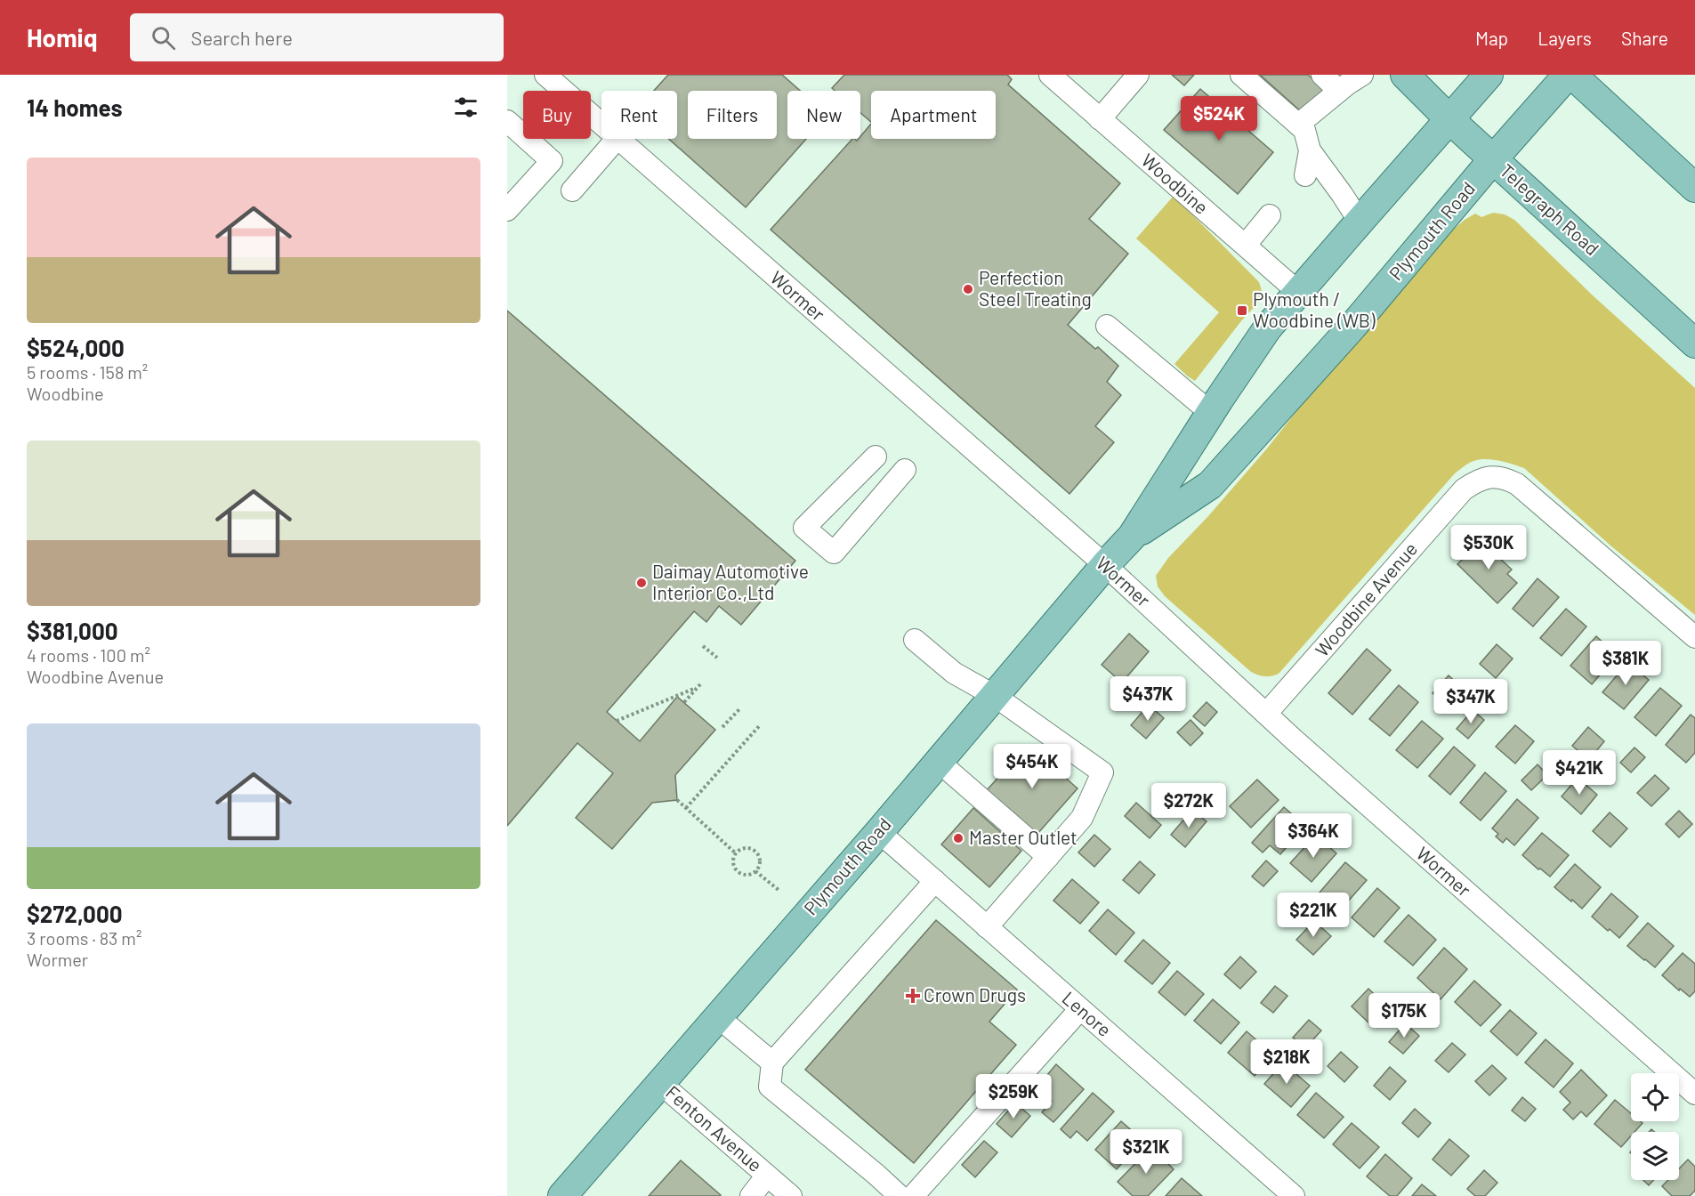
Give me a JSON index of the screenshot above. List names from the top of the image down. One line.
{"streets":{"main road":["Telegraph Road","Plymouth Road"],"street":["Woodbine","Wormer","Woodbine Avenue","Lenore","Fenton Avenue"]},"crossings":[["Woodbine","Plymouth Road"],["Telegraph Road","Plymouth Road"],["Plymouth Road","Wormer"],["Plymouth Road","Lenore"],["Plymouth Road","Fenton Avenue"],["Wormer","Woodbine Avenue"]],"places":{"other":["Perfection Steel Treating","Daimay Automotive Interior Co.,Ltd","Master Outlet"],"transit":["Plymouth / Woodbine (WB)"],"health":["Crown Drugs"]},"page":{"header":"Homiq","search":"Search here","nav":["Map","Layers","Share"],"heading":"14 homes","chip":["Buy","Rent","Filters","New","Apartment"],"price":["$524K","$530K","$381K","$437K","$347K","$454K","$421K","$272K","$364K","$221K","$175K","$218K","$259K","$321K"],"list":[{"name":"$524,000","note":"5 rooms · 158 m² · Woodbine"},{"name":"$381,000","note":"4 rooms · 100 m² · Woodbine Avenue"},{"name":"$272,000","note":"3 rooms · 83 m² · Wormer"}]}}
